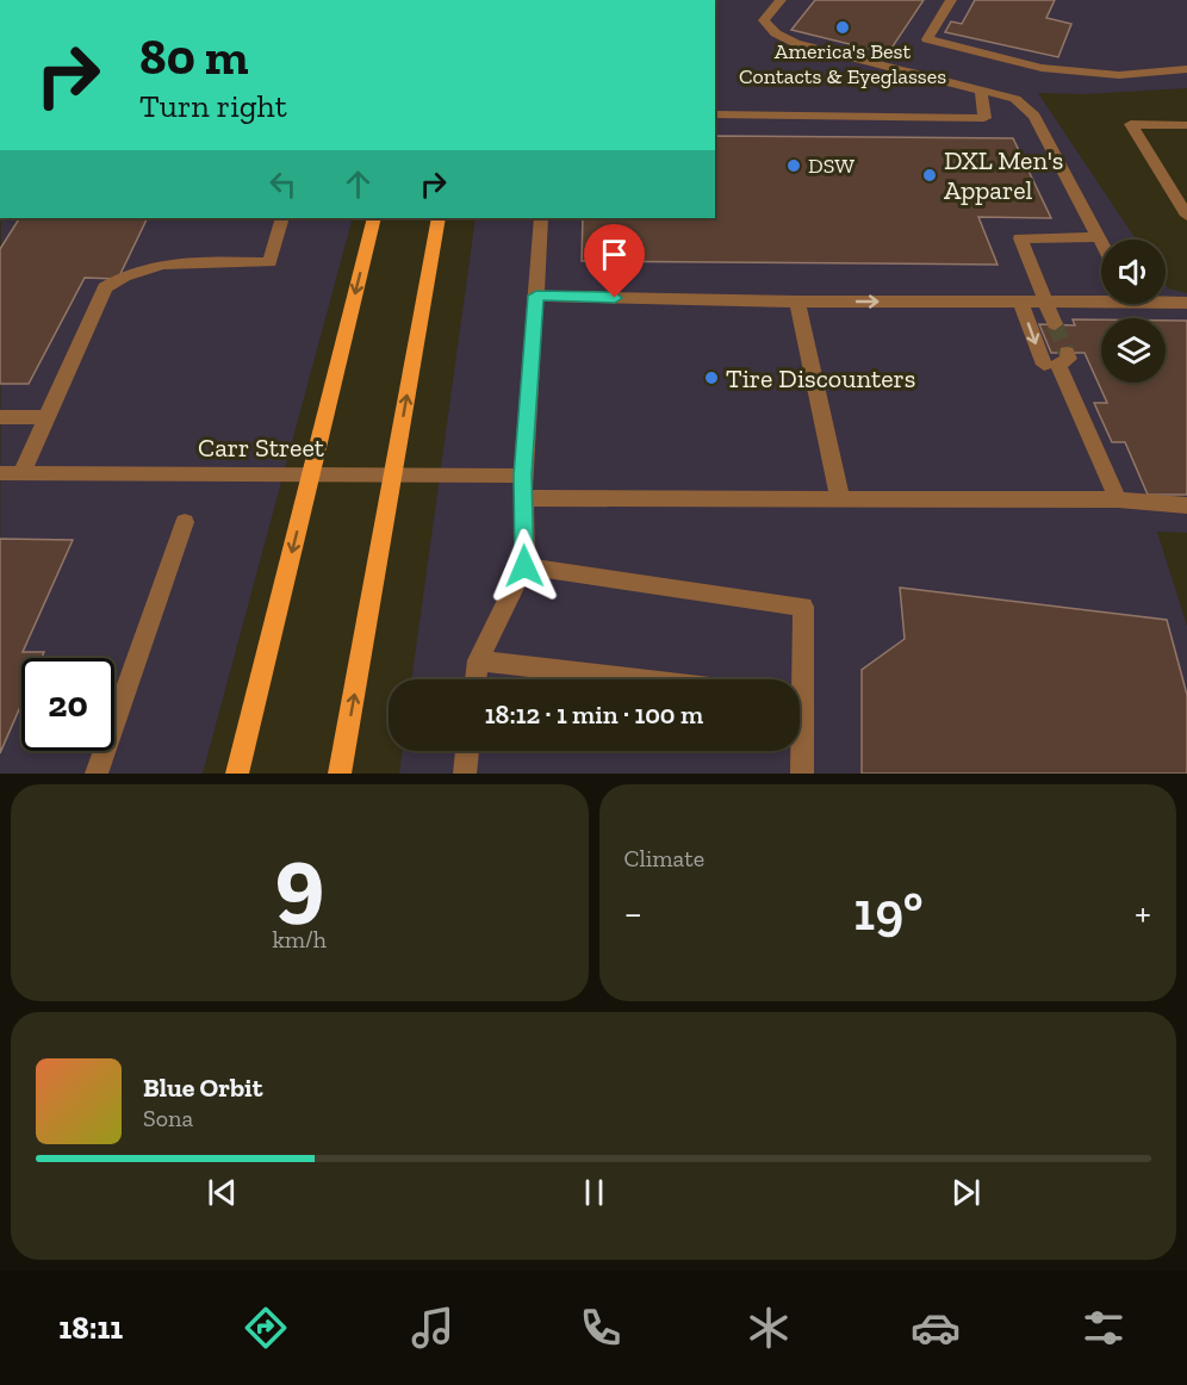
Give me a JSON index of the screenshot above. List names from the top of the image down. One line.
{"streets":{"street":["Carr Street"]},"places":["America's Best Contacts & Eyeglasses","DSW","DXL Men's Apparel","Tire Discounters"],"page":{"turn":["80 m","Turn right"],"limit":"20","trip":"18:12 · 1 min · 100 m","tile":[["9","km/h"],"Climate"],"heat":["−","19°","+"],"song":["Blue Orbit","Sona"],"tabs":"18:11"}}
